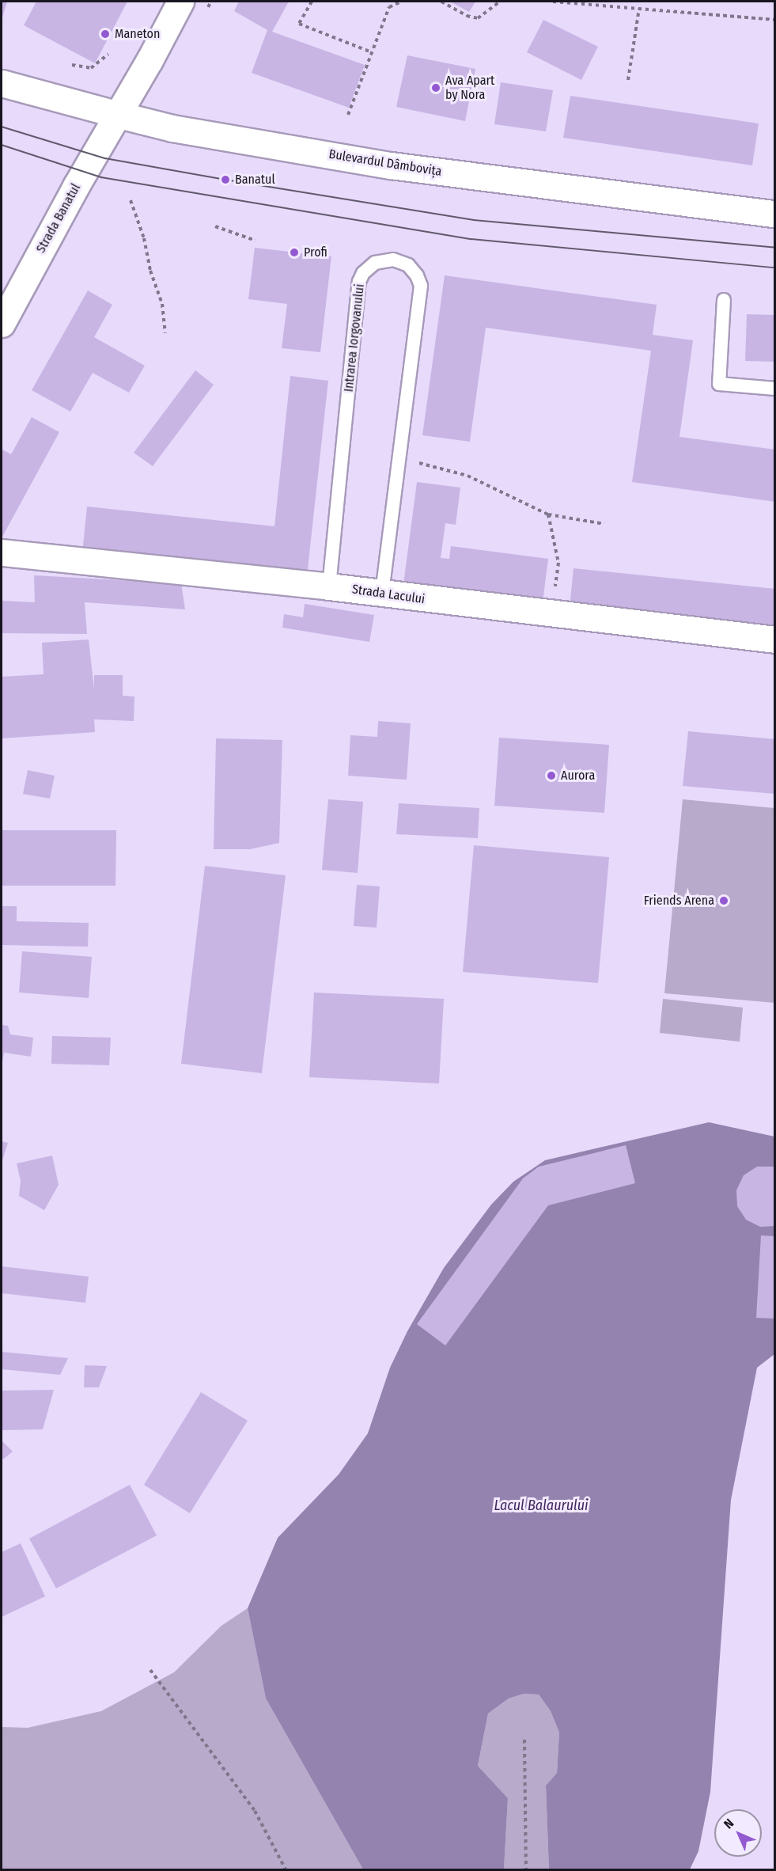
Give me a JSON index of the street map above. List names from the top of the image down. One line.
{"streets":{"main road":["Bulevardul Dâmbovița","Strada Banatul","Strada Lacului"],"lane":["Intrarea Iorgovanului"]},"crossings":[["Bulevardul Dâmbovița","Strada Banatul"],["Intrarea Iorgovanului","Strada Lacului"]],"water":["Lacul Balaurului"],"places":["Maneton","Ava Apart by Nora","Banatul","Profi","Aurora","Friends Arena"],"north":"top left"}
